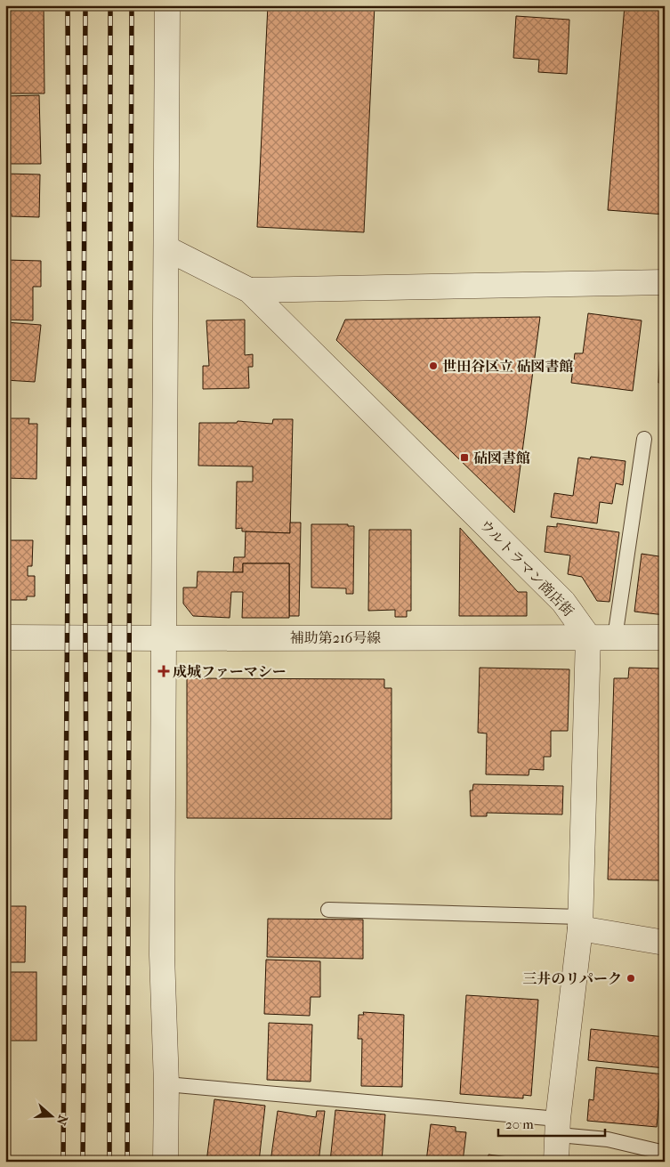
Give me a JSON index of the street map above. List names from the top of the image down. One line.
{"streets":{"street":["ウルトラマン商店街","補助第216号線"]},"crossings":[["ウルトラマン商店街","補助第216号線"]],"places":{"other":["世田谷区立 砧図書館","三井のリパーク"],"transit":["砧図書館"],"health":["成城ファーマシー"]},"scale_bar":"20 m","north":"right"}
